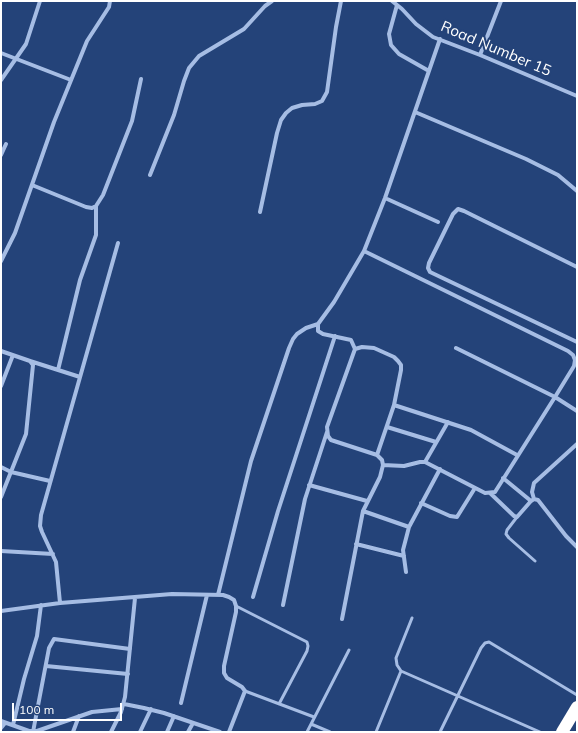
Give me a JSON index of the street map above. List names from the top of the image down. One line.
{"streets":{"street":["Road Number 15"]},"scale_bar":"100 m"}
